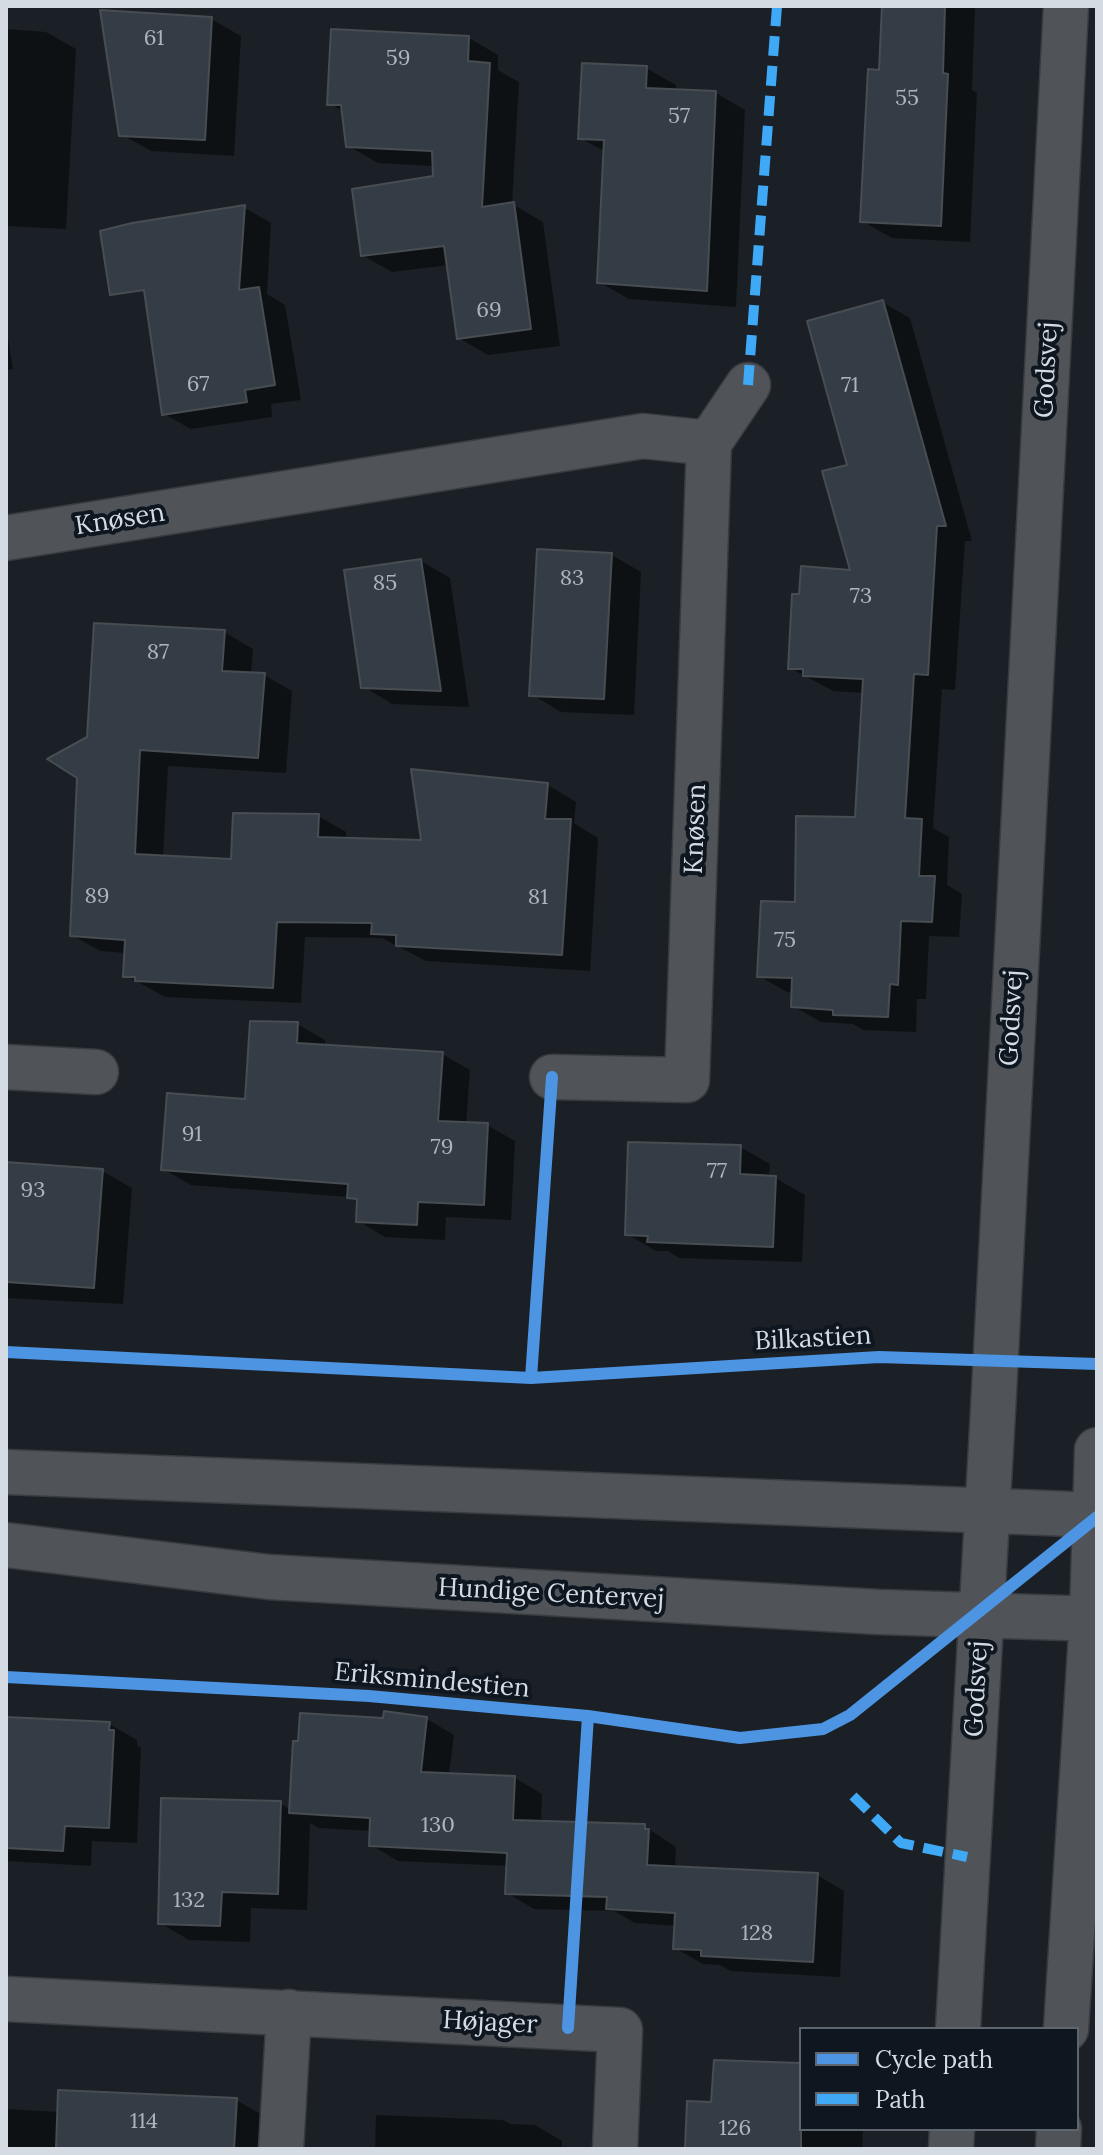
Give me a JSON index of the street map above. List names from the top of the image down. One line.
{"streets":{"street":["Godsvej","Knøsen","Hundige Centervej","Højager"],"cycle path":["Bilkastien","Eriksmindestien"]},"crossings":[["Godsvej","Hundige Centervej"]],"house_numbers":["61","59","55","57","69","67","71","83","85","73","87","89","81","75","91","79","77","93","130","132","128","114","126"],"legend":["Cycle path","Path"]}
